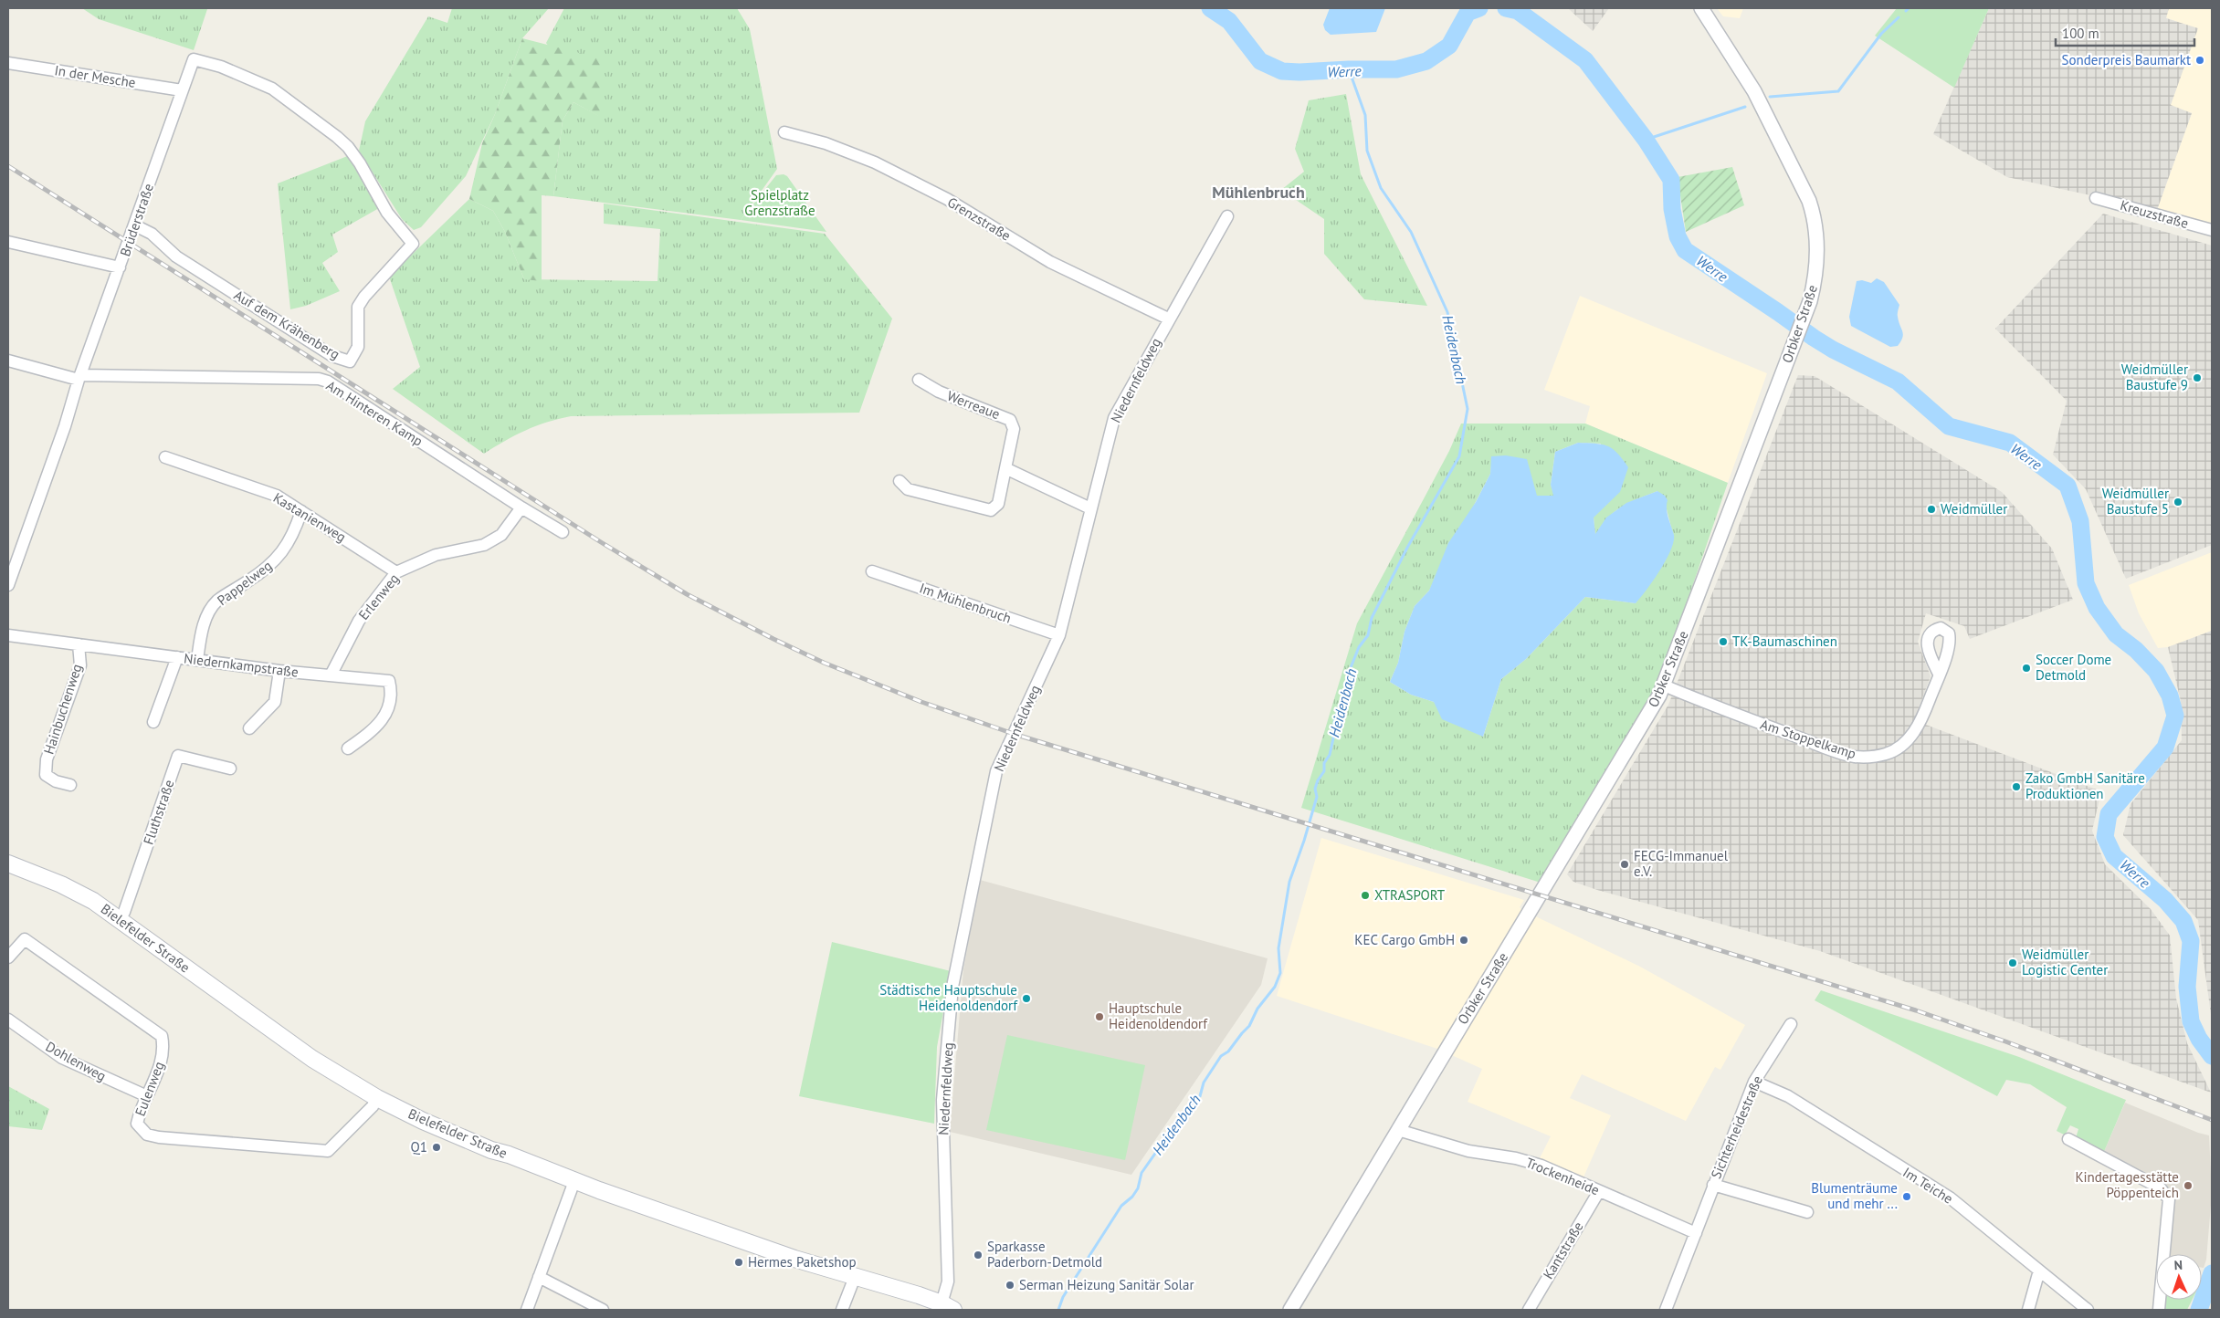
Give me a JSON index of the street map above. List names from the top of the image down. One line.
{"streets":{"main road":["Bielefelder Straße"],"street":["In der Mesche","Kreuzstraße","Grenzstraße","Brüderstraße","Orbker Straße","Auf dem Krähenberg","Niedernfeldweg","Werreaue","Am Hinteren Kamp","Kastanienweg","Pappelweg","Erlenweg","Im Mühlenbruch","Niedernkampstraße","Hainbuchenweg","Am Stoppelkamp","Fluthstraße","Dohlenweg","Eulenweg","Sichterheidestraße","Trockenheide","Im Teiche","Kantstraße"]},"crossings":[["In der Mesche","Brüderstraße"],["Grenzstraße","Niedernfeldweg"],["Brüderstraße","Auf dem Krähenberg"],["Brüderstraße","Am Hinteren Kamp"],["Orbker Straße","Am Stoppelkamp"],["Orbker Straße","Trockenheide"],["Niedernfeldweg","Im Mühlenbruch"],["Niedernfeldweg","Bielefelder Straße"],["Am Hinteren Kamp","Erlenweg"],["Kastanienweg","Pappelweg"],["Kastanienweg","Erlenweg"],["Pappelweg","Niedernkampstraße"],["Erlenweg","Niedernkampstraße"],["Niedernkampstraße","Hainbuchenweg"],["Fluthstraße","Bielefelder Straße"],["Bielefelder Straße","Eulenweg"],["Dohlenweg","Eulenweg"],["Sichterheidestraße","Trockenheide"],["Sichterheidestraße","Im Teiche"],["Trockenheide","Kantstraße"]],"districts":["Mühlenbruch"],"water":["Werre","Heidenbach"],"parks":["Spielplatz Grenzstraße"],"places":["Sonderpreis Baumarkt","Weidmüller Baustufe 9","Weidmüller Baustufe 5","Weidmüller","TK-Baumaschinen","Soccer Dome Detmold","Zako GmbH Sanitäre Produktionen","FECG-Immanuel e.V.","XTRASPORT","KEC Cargo GmbH","Weidmüller Logistic Center","Städtische Hauptschule Heidenoldendorf","Hauptschule Heidenoldendorf","Q1","Kindertagesstätte Pöppenteich","Blumenträume und mehr ...","Sparkasse Paderborn-Detmold","Hermes Paketshop","Serman Heizung Sanitär Solar"],"scale_bar":"100 m","north":"top"}
